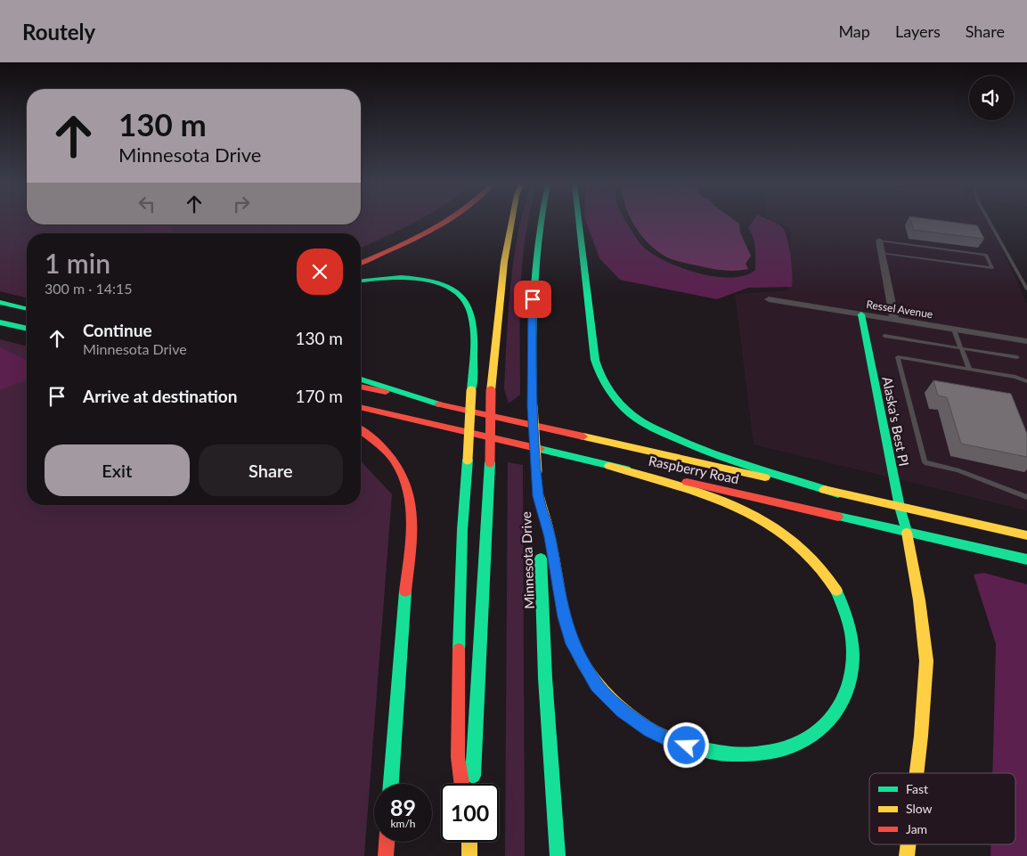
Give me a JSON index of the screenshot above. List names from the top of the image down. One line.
{"streets":{"main road":["Alaska's Best PI","Raspberry Road","Minnesota Drive"],"street":["Ressel Avenue"]},"crossings":[["Ressel Avenue","Alaska's Best PI"],["Alaska's Best PI","Raspberry Road"]],"legend":["Fast","Slow","Jam"],"page":{"header":"Routely","nav":["Map","Layers","Share"],"turn":["130 m","Minnesota Drive"],"heading":["1 min","300 m · 14:15"],"list":[{"name":"Continue","note":"Minnesota Drive","value":"130 m"},{"name":"Arrive at destination","value":"170 m"}],"buttons":["Exit","Share"],"speed":"89 km/h","limit":"100"}}
